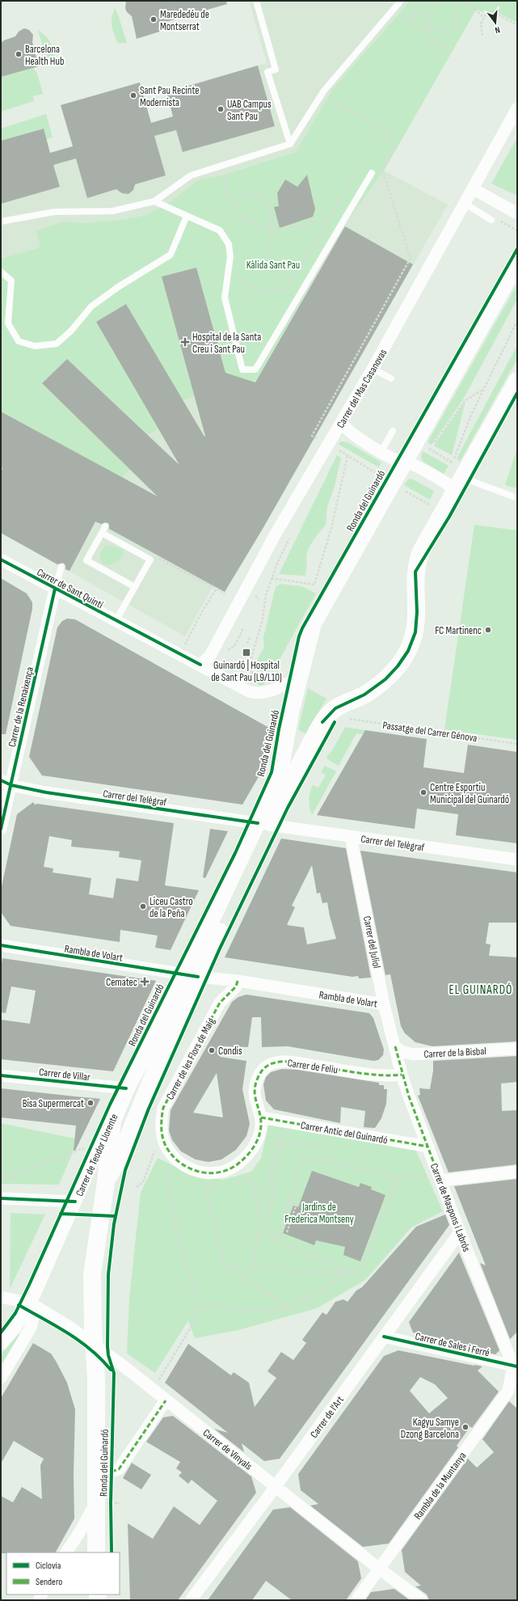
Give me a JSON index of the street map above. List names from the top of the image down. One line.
{"streets":{"main road":["Ronda del Guinardó","Carrer de Teodor Llorente"],"street":["Carrer del Mas Casanovas","Carrer de Sant Quintí","Carrer de la Renaixença","Carrer del Telègraf","Carrer del Juliol","Rambla de Volart","Carrer de la Bisbal","Carrer de les Flors de Maig","Carrer de Feliu","Carrer de Villar","Carrer Antic del Guinardó","Carrer de Maspons i Labrós","Carrer de Sales i Ferré","Carrer de l'Art","Carrer de Vinyals","Rambla de la Muntanya"],"path":["Passatge del Carrer Génova"]},"crossings":[["Carrer del Mas Casanovas","Carrer de Sant Quintí"],["Ronda del Guinardó","Carrer de Sant Quintí"],["Ronda del Guinardó","Carrer del Telègraf"],["Ronda del Guinardó","Rambla de Volart"],["Ronda del Guinardó","Carrer de Villar"],["Ronda del Guinardó","Carrer de Teodor Llorente"],["Ronda del Guinardó","Carrer de Vinyals"],["Carrer de Sant Quintí","Carrer de la Renaixença"],["Carrer de la Renaixença","Carrer del Telègraf"],["Carrer del Telègraf","Carrer del Juliol"],["Carrer del Juliol","Rambla de Volart"],["Carrer del Juliol","Carrer de la Bisbal"],["Carrer del Juliol","Carrer de Maspons i Labrós"],["Rambla de Volart","Carrer de les Flors de Maig"],["Carrer de la Bisbal","Carrer de Maspons i Labrós"],["Carrer de les Flors de Maig","Carrer de Feliu"],["Carrer de Feliu","Carrer Antic del Guinardó"],["Carrer de Feliu","Carrer de Maspons i Labrós"],["Carrer de Villar","Carrer de Teodor Llorente"],["Carrer Antic del Guinardó","Carrer de Maspons i Labrós"],["Carrer de Teodor Llorente","Carrer de Vinyals"],["Carrer de Maspons i Labrós","Carrer de Sales i Ferré"],["Carrer de Maspons i Labrós","Carrer de l'Art"],["Carrer de Maspons i Labrós","Rambla de la Muntanya"],["Carrer de Sales i Ferré","Carrer de l'Art"],["Carrer de Sales i Ferré","Rambla de la Muntanya"],["Carrer de l'Art","Carrer de Vinyals"],["Carrer de Vinyals","Rambla de la Muntanya"]],"districts":["EL GUINARDÓ"],"parks":["Kàlida Sant Pau","Jardins de Frederica Montseny"],"places":{"other":["Marededéu de Montserrat","Barcelona Health Hub","Sant Pau Recinte Modernista","UAB Campus Sant Pau","FC Martinenc","Centre Esportiu Municipal del Guinardó","Liceu Castro de la Peña","Condis","Bisa Supermercat","Kagyu Samye Dzong Barcelona"],"health":["Hospital de la Santa Creu i Sant Pau","Cematec"],"transit":["Guinardó | Hospital de Sant Pau (L9/L10)"]},"legend":["Ciclovía","Sendero"],"north":"bottom"}
